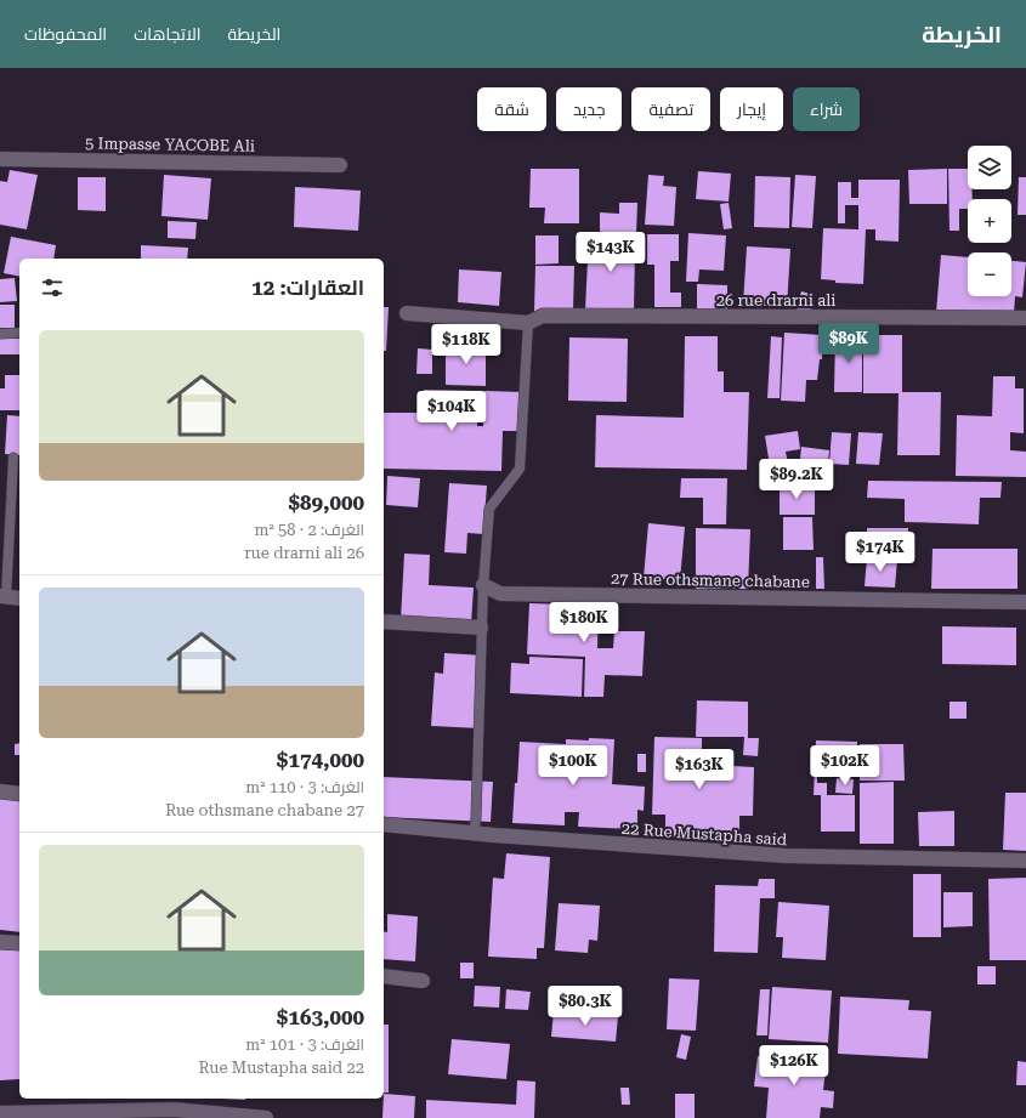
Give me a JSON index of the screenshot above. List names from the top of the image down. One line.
{"streets":{"street":["5 Impasse YACOBE Ali","26 rue drarni ali","27 Rue othsmane chabane","22 Rue Mustapha said"]},"page":{"header":"الخريطة","nav":["الخريطة","الاتجاهات","المحفوظات"],"chip":["شراء","إيجار","تصفية","جديد","شقة"],"map_buttons":["+","−"],"price":["$143K","$89K","$118K","$104K","$89.2K","$174K","$180K","$100K","$102K","$163K","$80.3K","$126K"],"heading":"العقارات: 12","list":[{"name":"$89,000","note":"الغرف: 2 · 58 m² · 26 rue drarni ali"},{"name":"$174,000","note":"الغرف: 3 · 110 m² · 27 Rue othsmane chabane"},{"name":"$163,000","note":"الغرف: 3 · 101 m² · 22 Rue Mustapha said"}]}}
